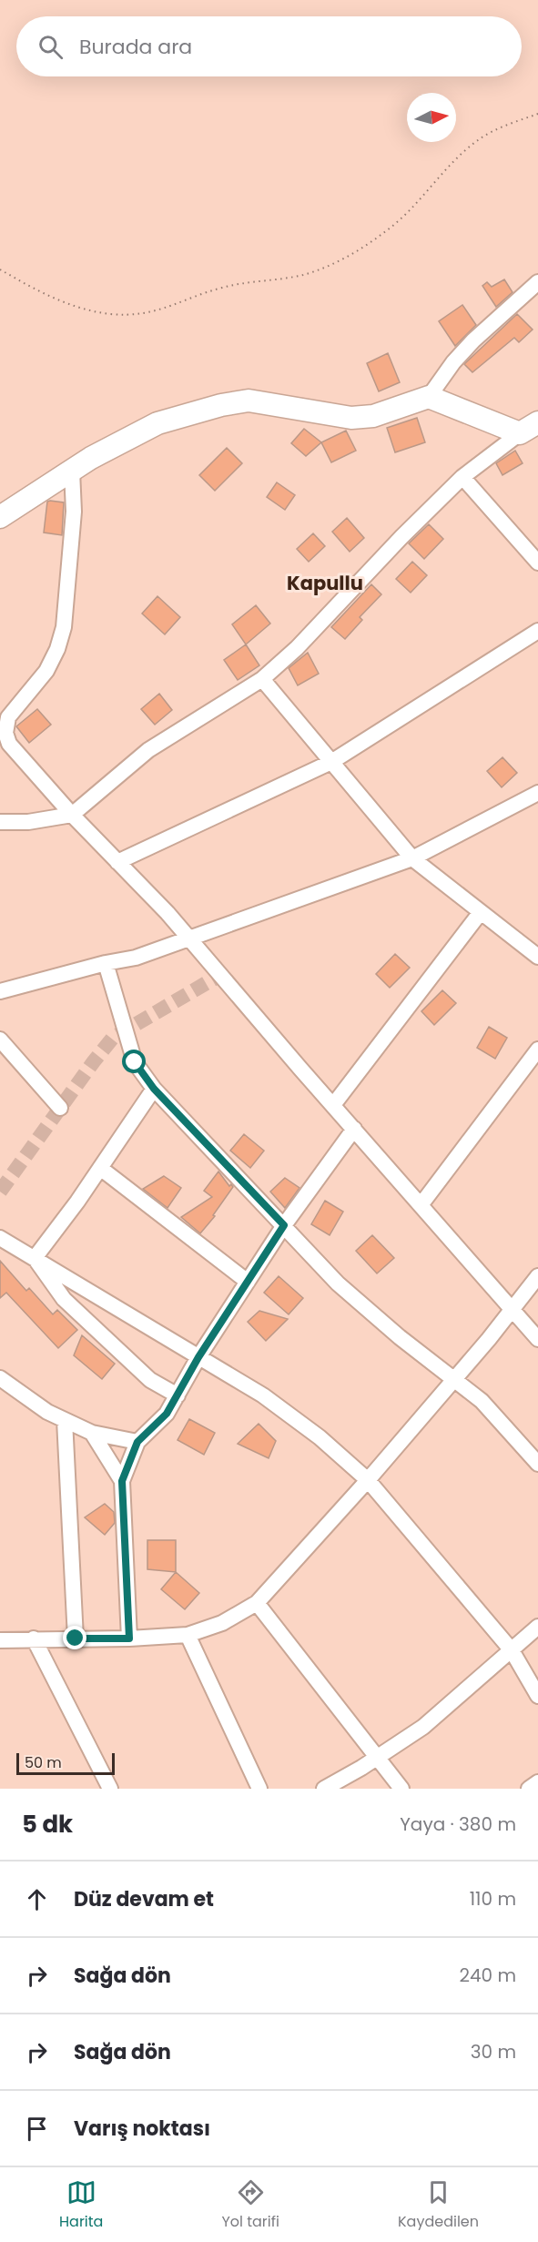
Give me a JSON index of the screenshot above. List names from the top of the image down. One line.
{"districts":["Kapullu"],"scale_bar":"50 m","north":"right","page":{"search":"Burada ara","scale":"50 m","heading":["5 dk","Yaya · 380 m"],"list":[["Düz devam et","110 m"],["Sağa dön","240 m"],["Sağa dön","30 m"],"Varış noktası"],"nav":["Harita","Yol tarifi","Kaydedilen"]}}
